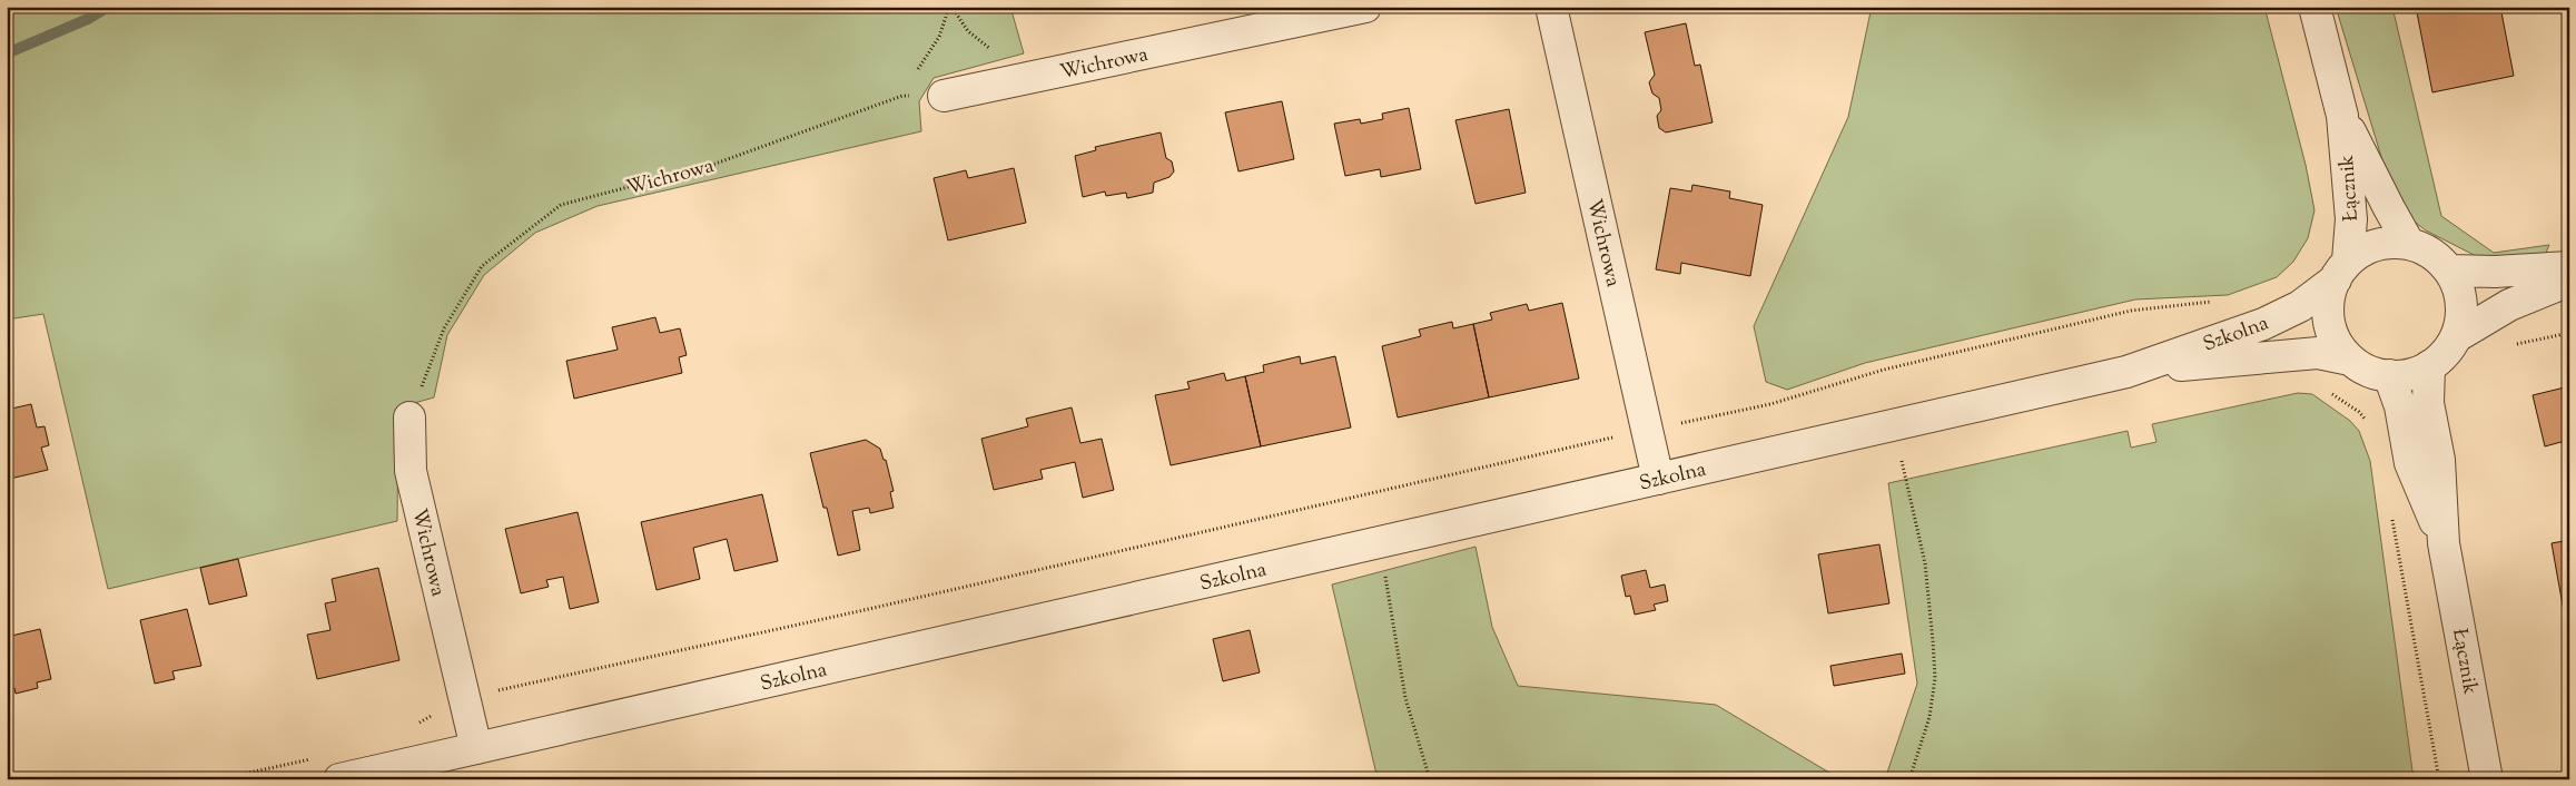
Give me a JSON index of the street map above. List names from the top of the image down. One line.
{"streets":{"street":["Wichrowa","Łącznik","Szkolna"]},"crossings":[["Wichrowa","Szkolna"],["Łącznik","Szkolna"]]}
